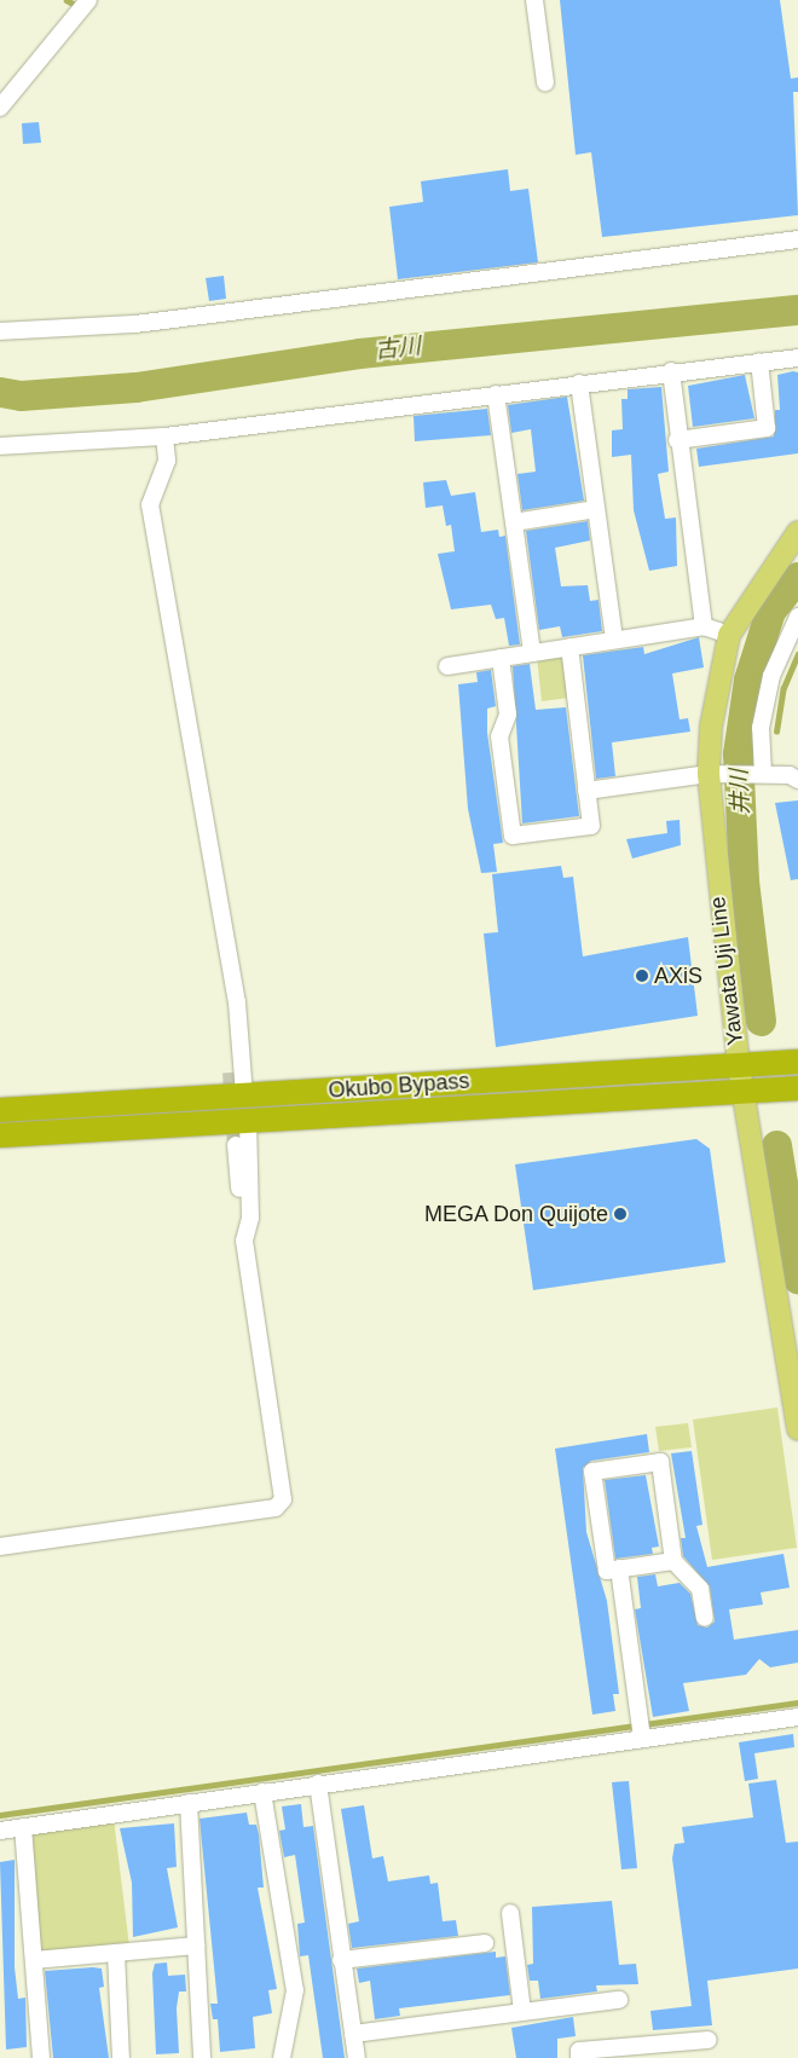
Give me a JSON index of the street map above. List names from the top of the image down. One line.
{"streets":{"highway":["Okubo Bypass"],"main road":["Yawata Uji Line"]},"crossings":[["Yawata Uji Line","Okubo Bypass"]],"water":["古川","井川"],"places":["AXiS","MEGA Don Quijote"]}
